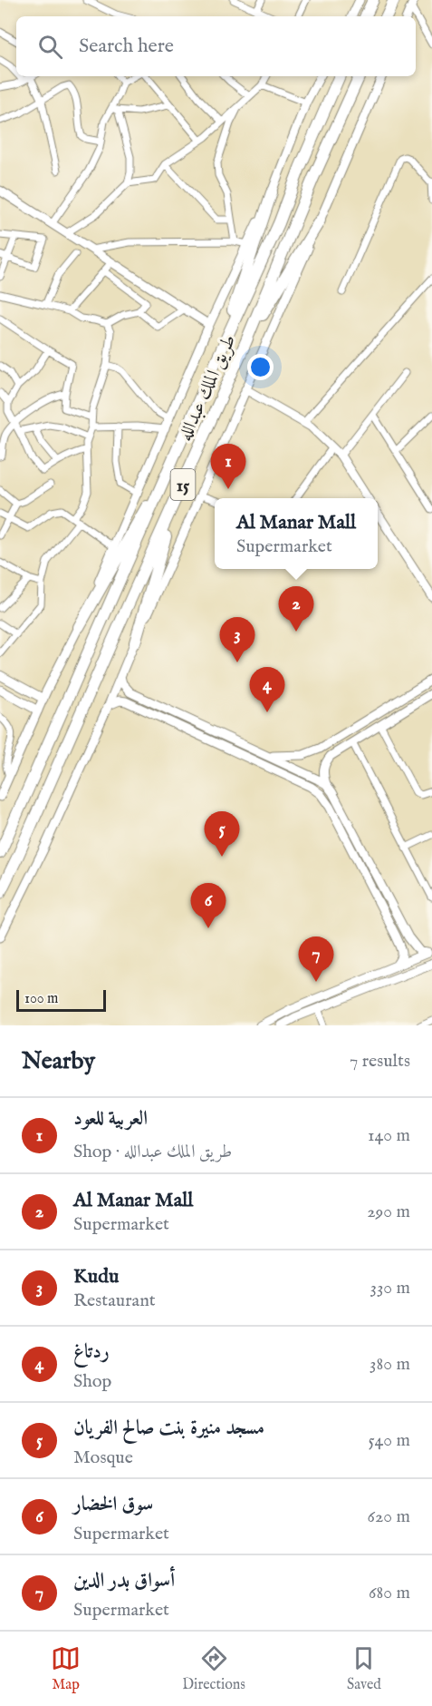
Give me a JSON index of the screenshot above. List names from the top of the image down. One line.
{"streets":{"highway":["طريق الملك عبدالله","15"]},"scale_bar":"100 m","page":{"search":"Search here","pins":["1","2","3","4","5","6","7"],"popup":["Al Manar Mall","Supermarket"],"scale":"100 m","heading":["Nearby","7 results"],"list":[{"mark":"1","name":"العربية للعود","note":"Shop · طريق الملك عبدالله","value":"140 m"},{"mark":"2","name":"Al Manar Mall","note":"Supermarket","value":"290 m"},{"mark":"3","name":"Kudu","note":"Restaurant","value":"330 m"},{"mark":"4","name":"ردتاغ","note":"Shop","value":"380 m"},{"mark":"5","name":"مسجد منيرة بنت صالح الفريان","note":"Mosque","value":"540 m"},{"mark":"6","name":"سوق الخضار","note":"Supermarket","value":"620 m"},{"mark":"7","name":"أسواق بدر الدين","note":"Supermarket","value":"680 m"}],"nav":["Map","Directions","Saved"]}}
